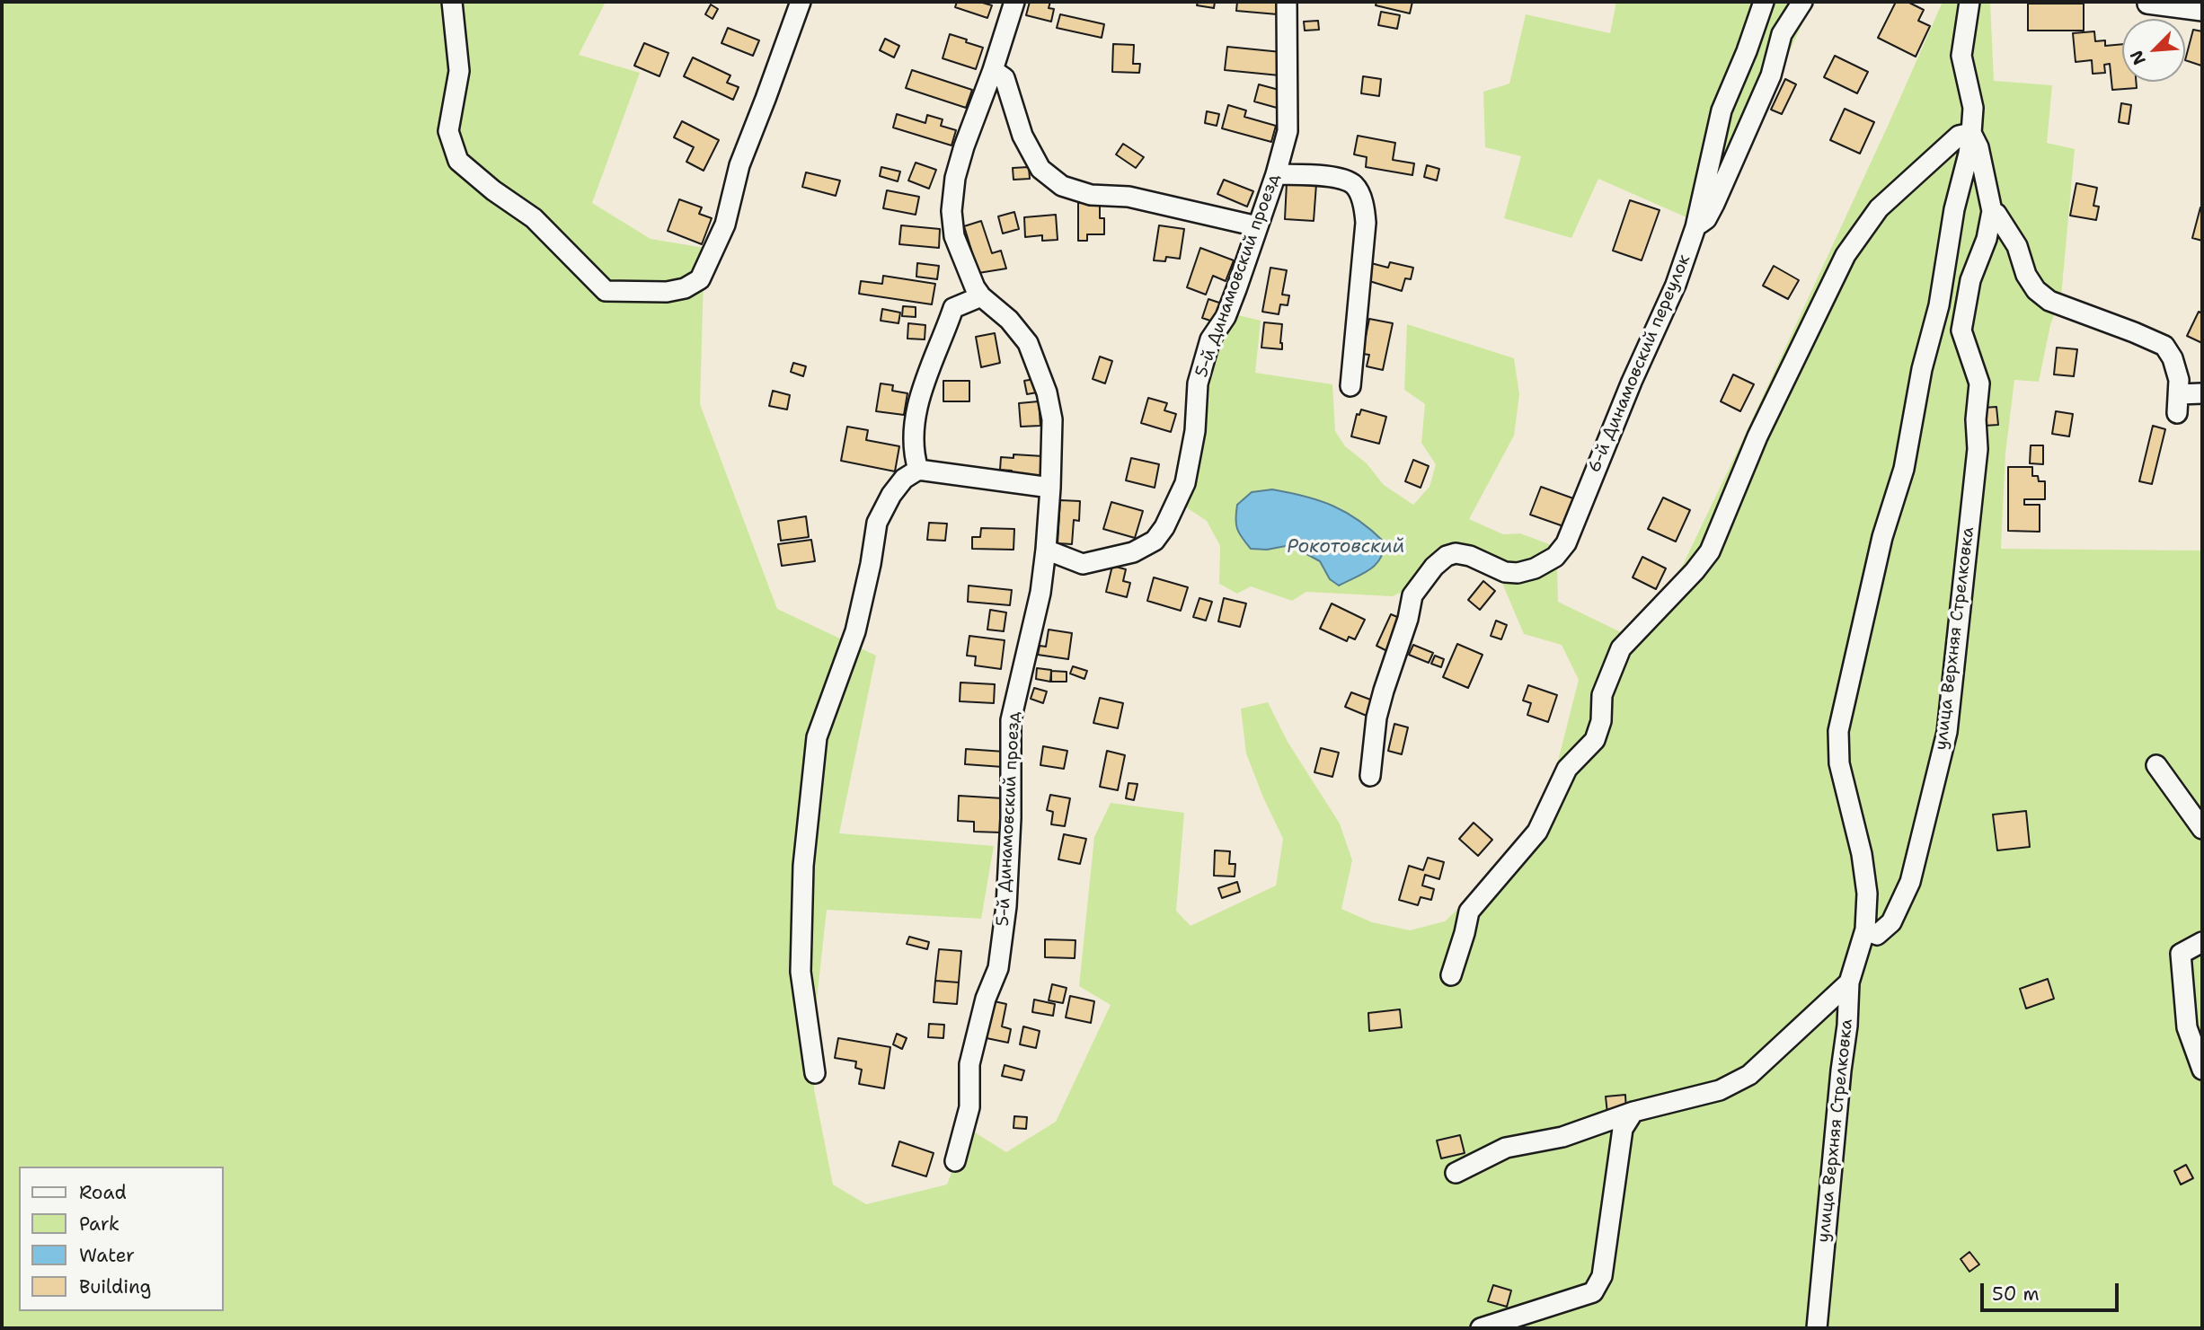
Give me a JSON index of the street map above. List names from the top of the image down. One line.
{"streets":{"street":["5-й Динамовский проезд","6-й Динамовский переулок","улица Верхняя Стрелковка"]},"water":["Рокотовский"],"legend":["Road","Park","Water","Building"],"scale_bar":"50 m","north":"bottom left"}
